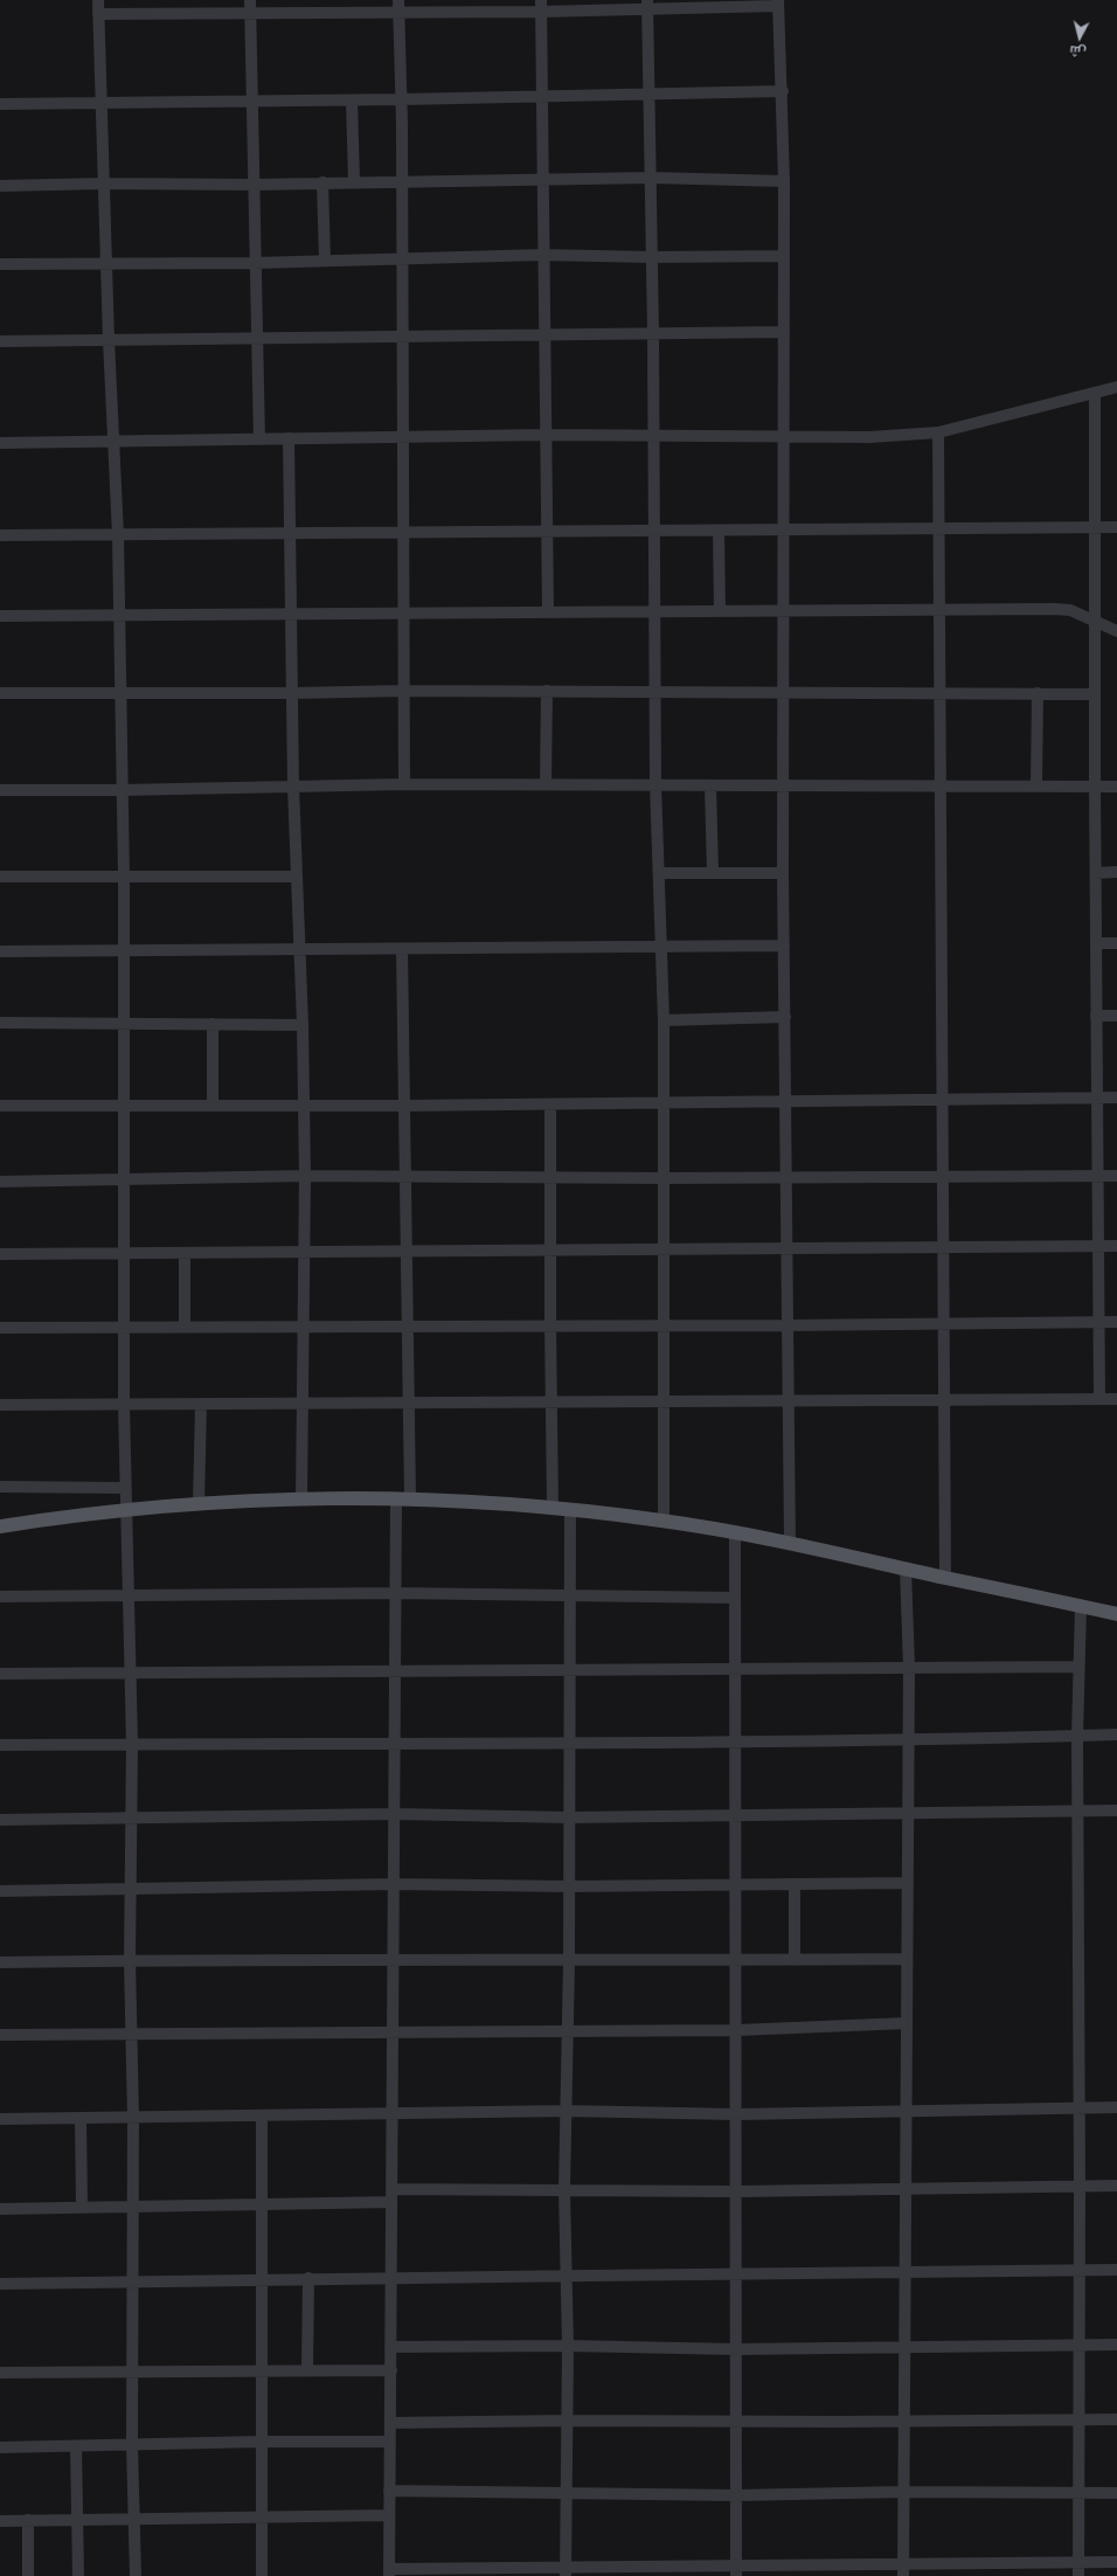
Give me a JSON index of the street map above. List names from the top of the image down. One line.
{"north":"bottom"}
